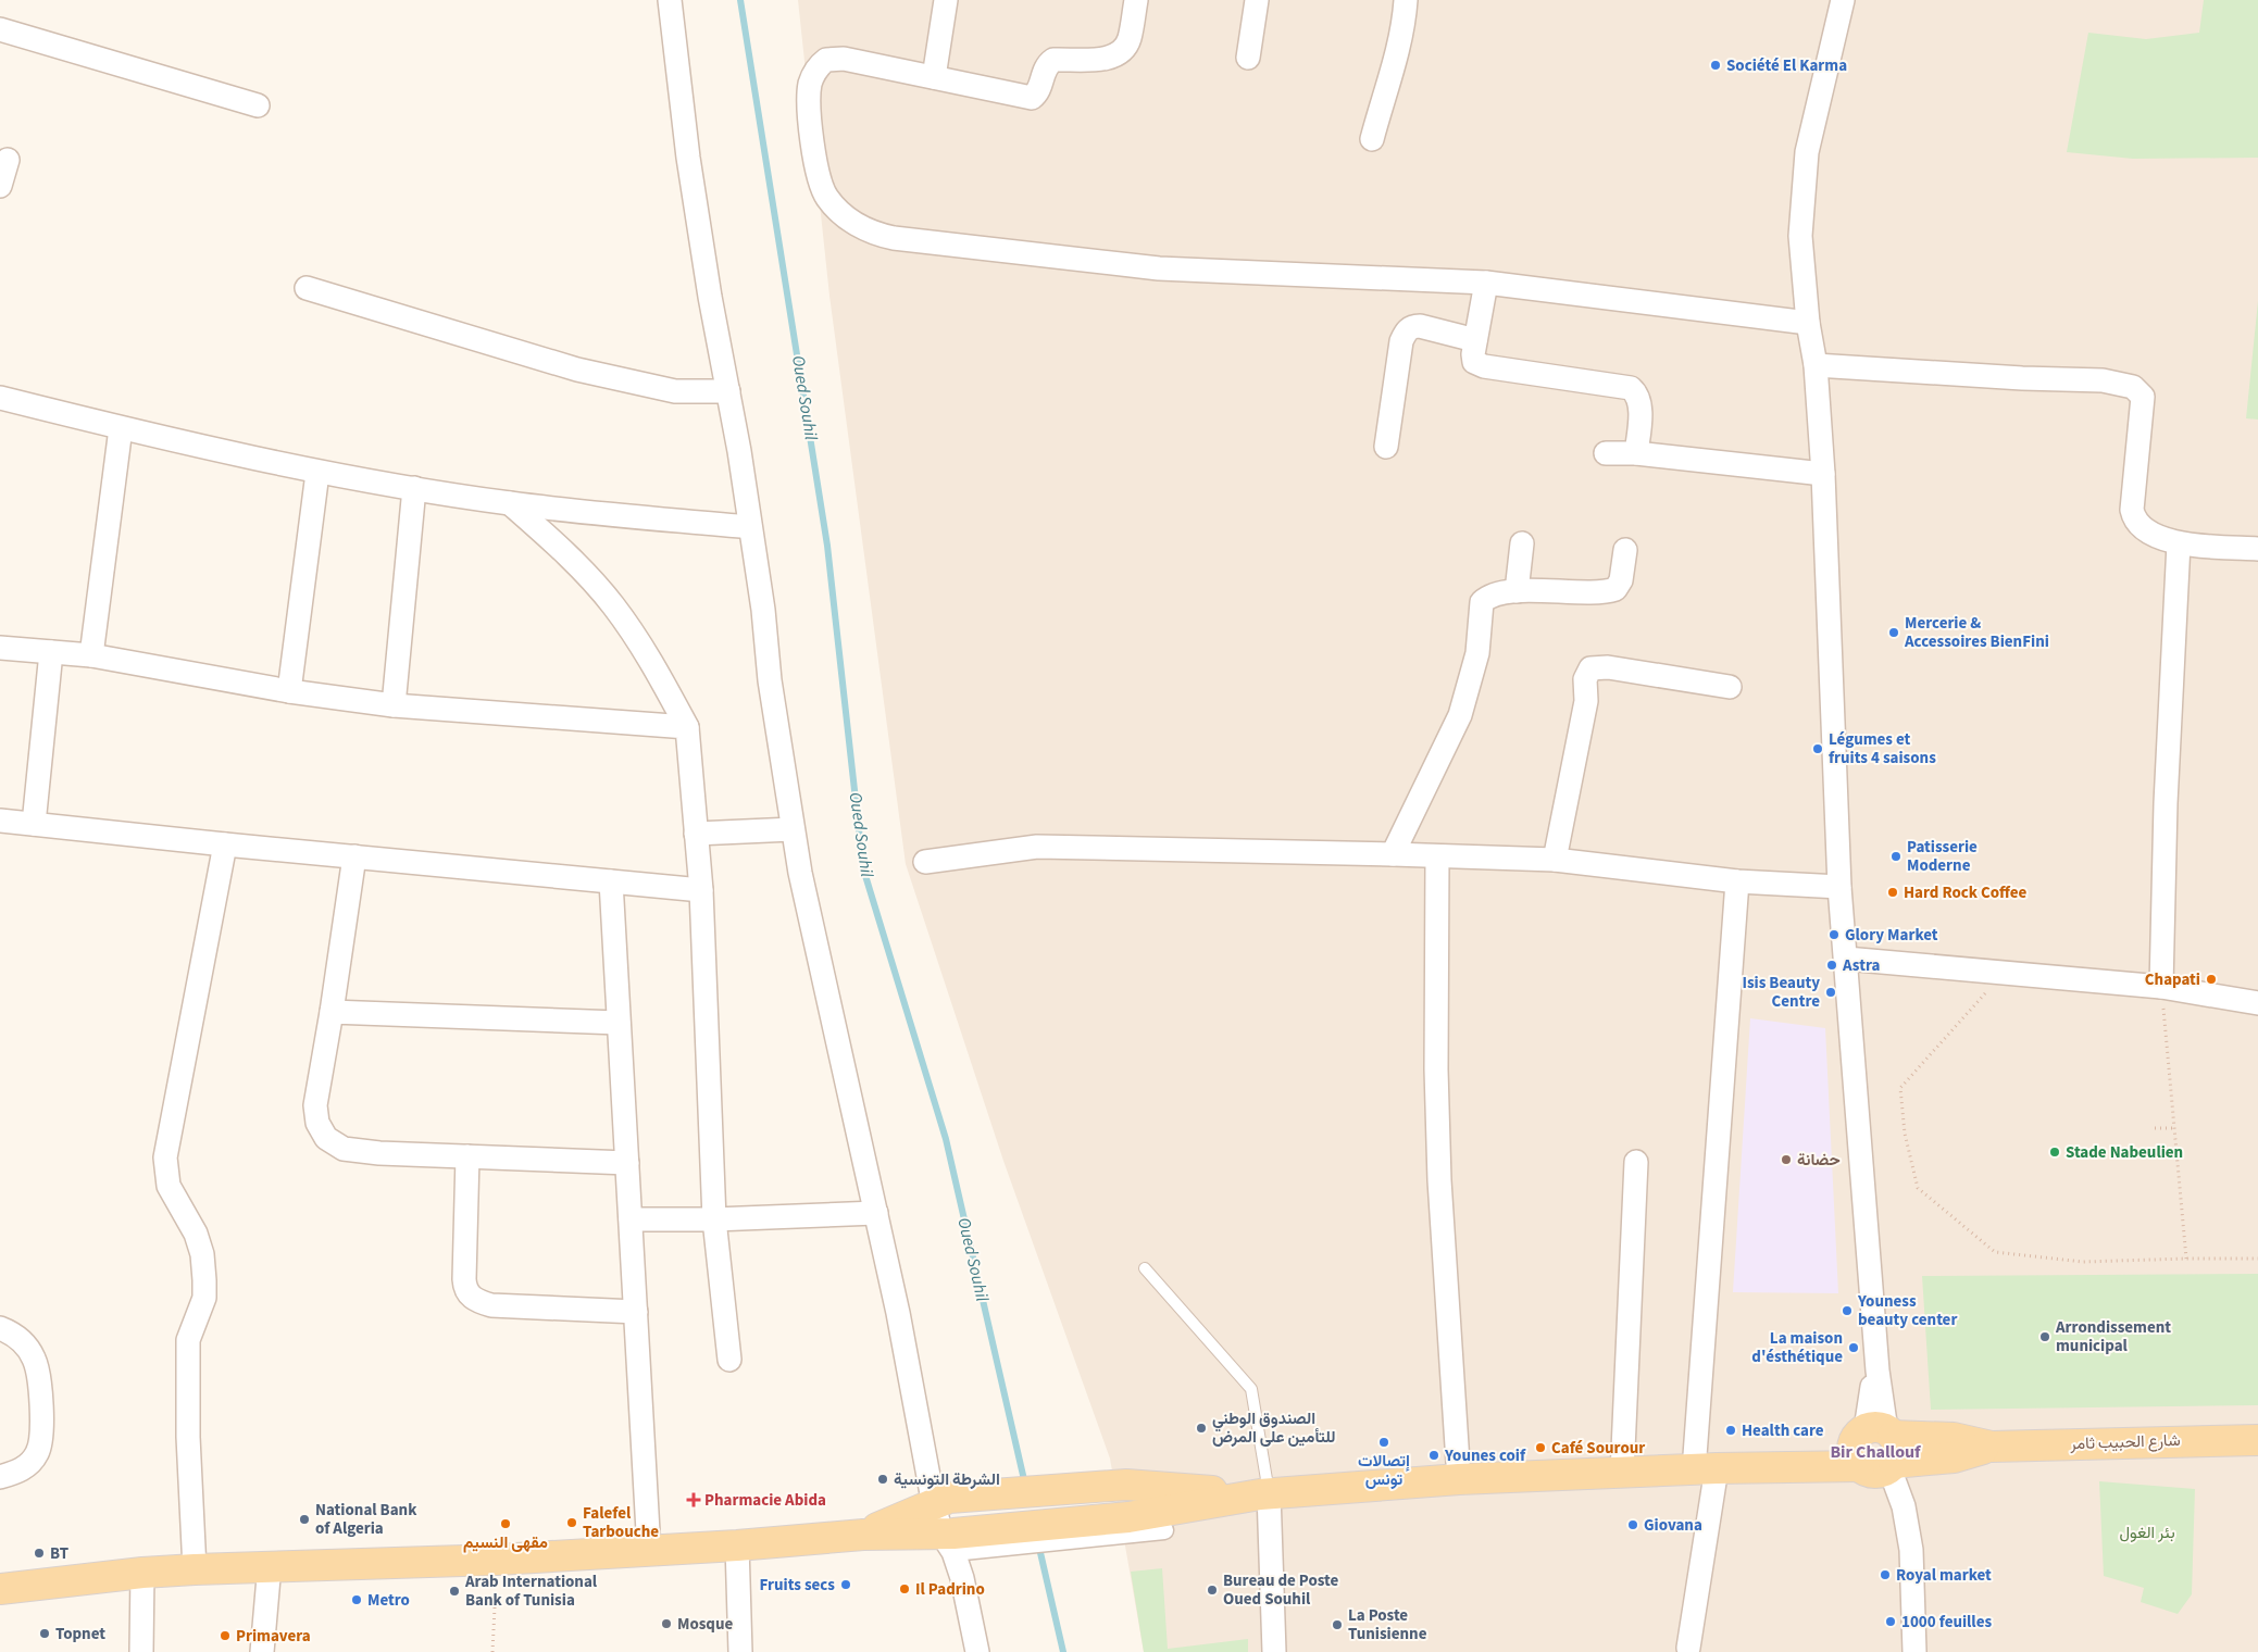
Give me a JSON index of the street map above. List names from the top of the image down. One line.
{"streets":{"main road":["شارع الحبيب ثامر"]},"districts":["Bir Challouf"],"water":["Oued Souhil"],"parks":["بئر الغول"],"places":{"other":["Société El Karma","Mercerie & Accessoires BienFini","Légumes et fruits 4 saisons","Patisserie Moderne","Hard Rock Coffee","Glory Market","Astra","Chapati","Isis Beauty Centre","Stade Nabeulien","حضانة","Youness beauty center","Arrondissement municipal","La maison d'ésthétique","الصندوق الوطني للتأمين على المرض","Health care","إتصالات تونس","Café Sourour","Younes coif","الشرطة التونسية","National Bank of Algeria","Falefel Tarbouche","مقهى النسيم","Giovana","BT","Royal market","Fruits secs","Il Padrino","Bureau de Poste Oued Souhil","Arab International Bank of Tunisia","Metro","1000 feuilles","Mosque","La Poste Tunisienne","Topnet","Primavera"],"health":["Pharmacie Abida"]}}
